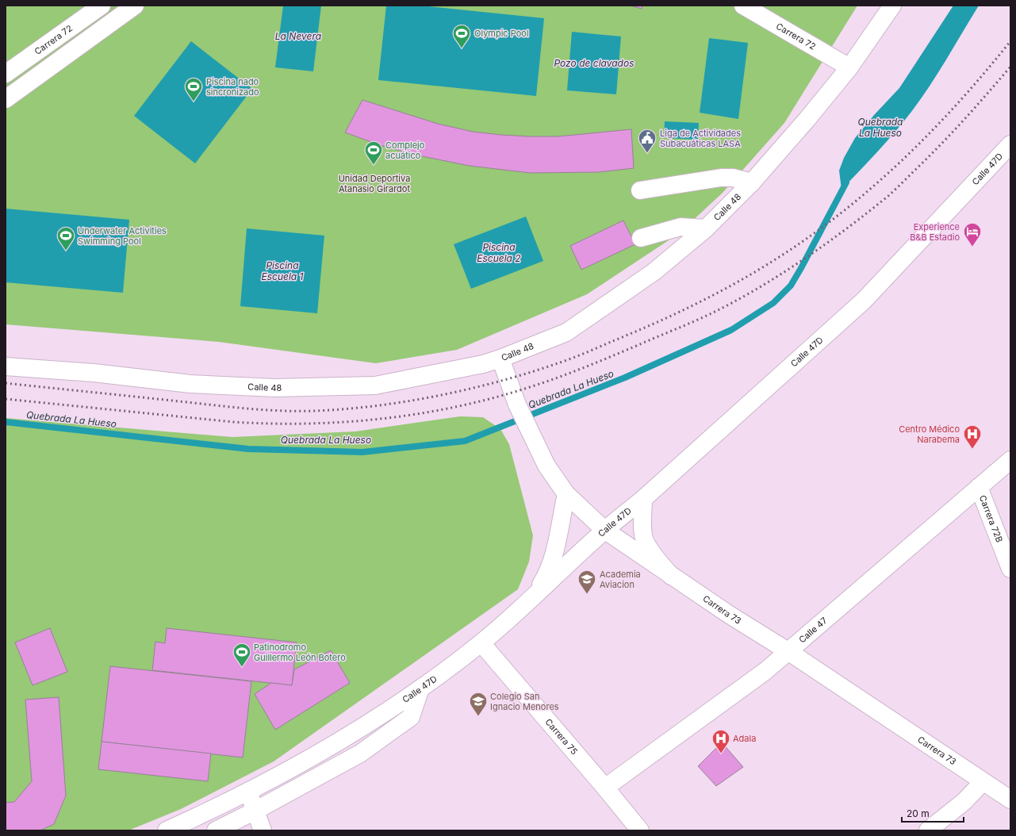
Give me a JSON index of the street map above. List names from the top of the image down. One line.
{"streets":{"main road":["Carrera 72","Calle 47D","Calle 48","Carrera 72B","Carrera 73","Calle 47","Carrera 75"]},"crossings":[["Carrera 72","Calle 48"],["Calle 47D","Carrera 73"],["Calle 47D","Carrera 75"],["Calle 48","Carrera 73"],["Carrera 72B","Calle 47"],["Carrera 73","Calle 47"],["Calle 47","Carrera 75"]],"water":["La Nevera","Pozo de clavados","Quebrada La Hueso","Piscina Escuela 2","Piscina Escuela 1"],"parks":["Unidad Deportiva Atanasio Girardot"],"places":{"sports":["Olympic Pool","Piscina nado sincronizado","Complejo acuático","Underwater Activities Swimming Pool","Patinodromo Guillermo León Botero"],"public building":["Liga de Actividades Subacuáticas LASA"],"hotel":["Experience B&B Estadio"],"hospital":["Centro Médico Narabema","Adala"],"school or university":["Academia Aviacion","Colegio San Ignacio Menores"]},"scale_bar":"20 m"}
